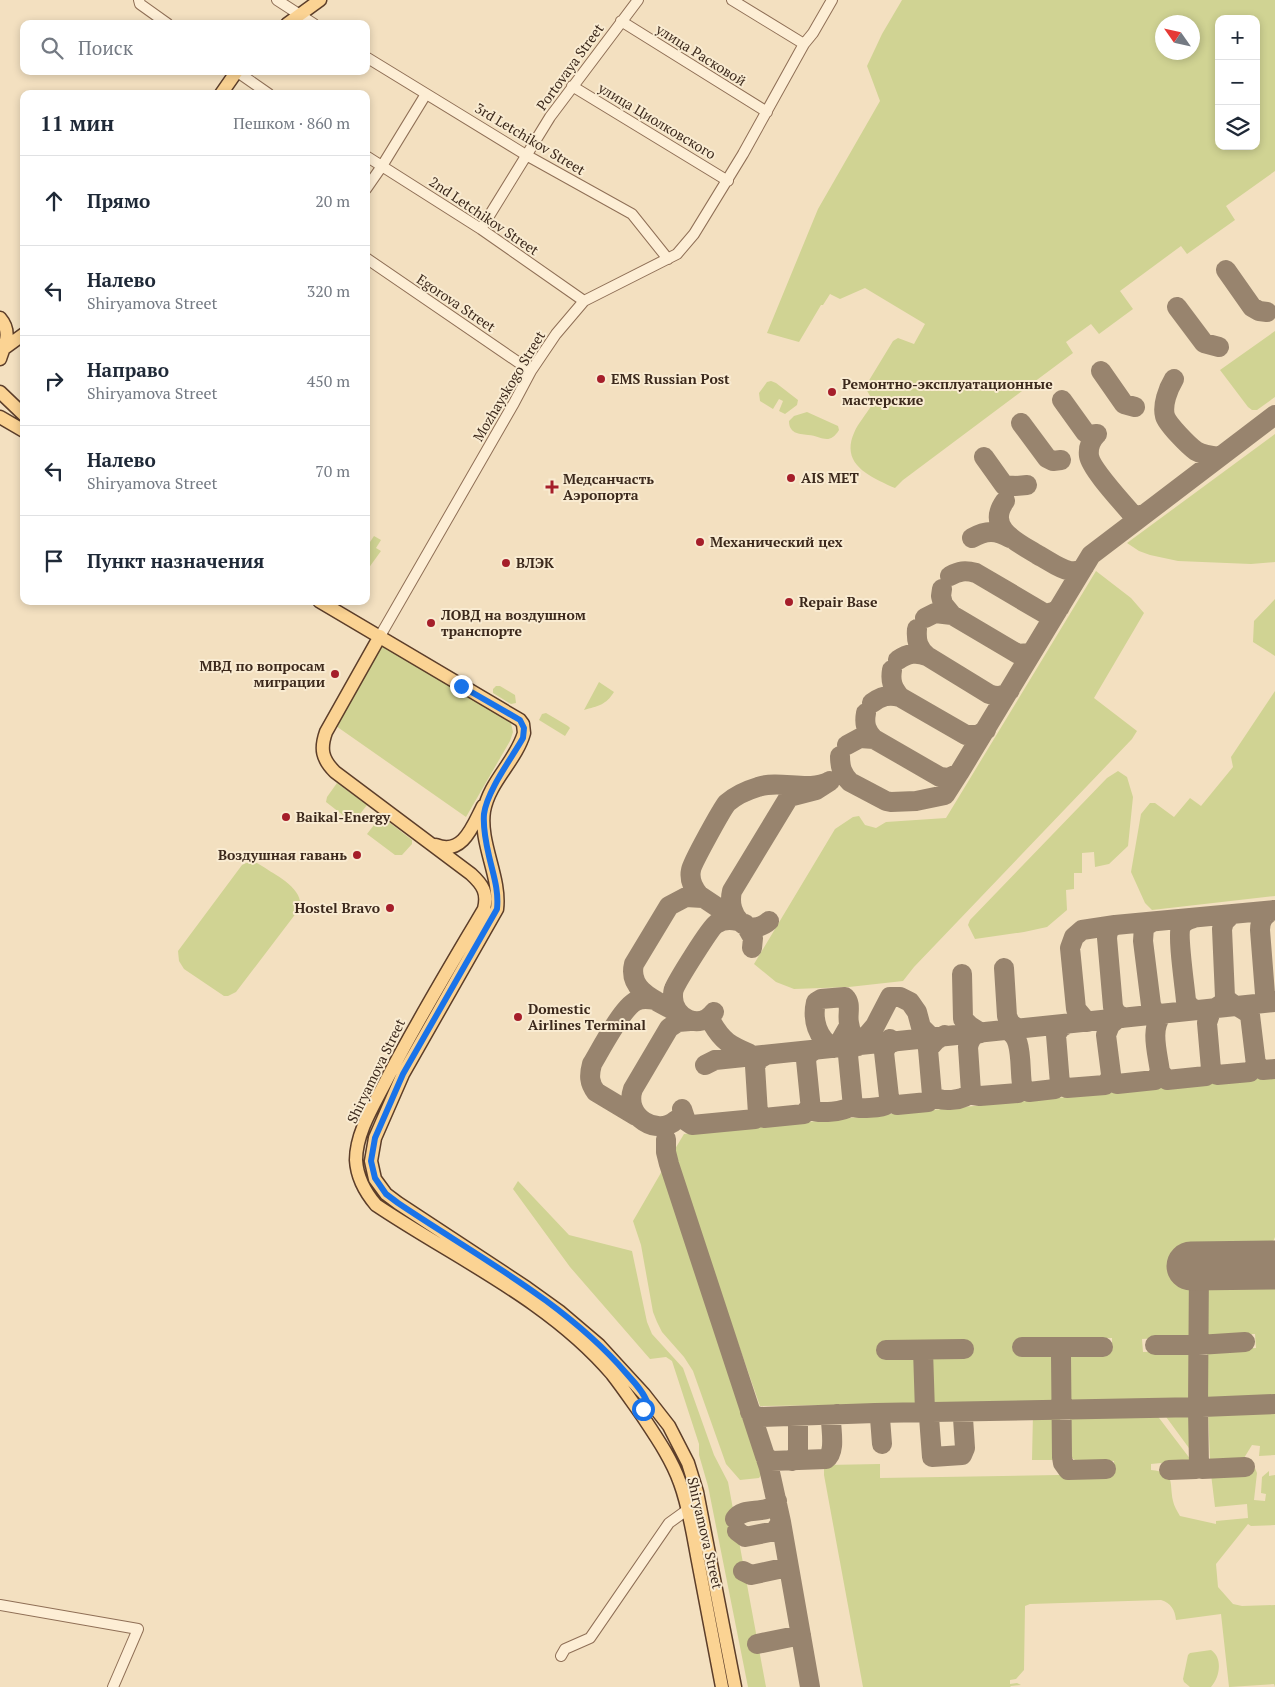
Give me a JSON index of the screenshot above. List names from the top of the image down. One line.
{"streets":{"main road":["Shiryamova Street"],"street":["улица Расковой","Portovaya Street","улица Циолковского","3rd Letchikov Street","2nd Letchikov Street","Egorova Street","Mozhayskogo Street"]},"crossings":[["улица Расковой","Portovaya Street"],["улица Расковой","Mozhayskogo Street"],["Portovaya Street","улица Циолковского"],["Portovaya Street","3rd Letchikov Street"],["Portovaya Street","2nd Letchikov Street"],["улица Циолковского","Mozhayskogo Street"],["3rd Letchikov Street","Mozhayskogo Street"],["2nd Letchikov Street","Mozhayskogo Street"],["Egorova Street","Mozhayskogo Street"],["Mozhayskogo Street","Shiryamova Street"]],"places":{"other":["EMS Russian Рost","Ремонтно-эксплуатационные мастерские","AIS MET","Механический цех","ВЛЭК","Repair Base","ЛОВД на воздушном транспорте","МВД по вопросам миграции","Baikal-Energy","Воздушная гавань","Hostel Bravo","Domestic Airlines Terminal"],"health":["Медсанчасть Аэропорта"]},"north":"top left","page":{"map_buttons":["+","−"],"search":"Поиск","heading":["11 мин","Пешком · 860 m"],"list":[["Прямо","20 m"],["Налево","Shiryamova Street","320 m"],["Направо","Shiryamova Street","450 m"],["Налево","Shiryamova Street","70 m"],"Пункт назначения"]}}
